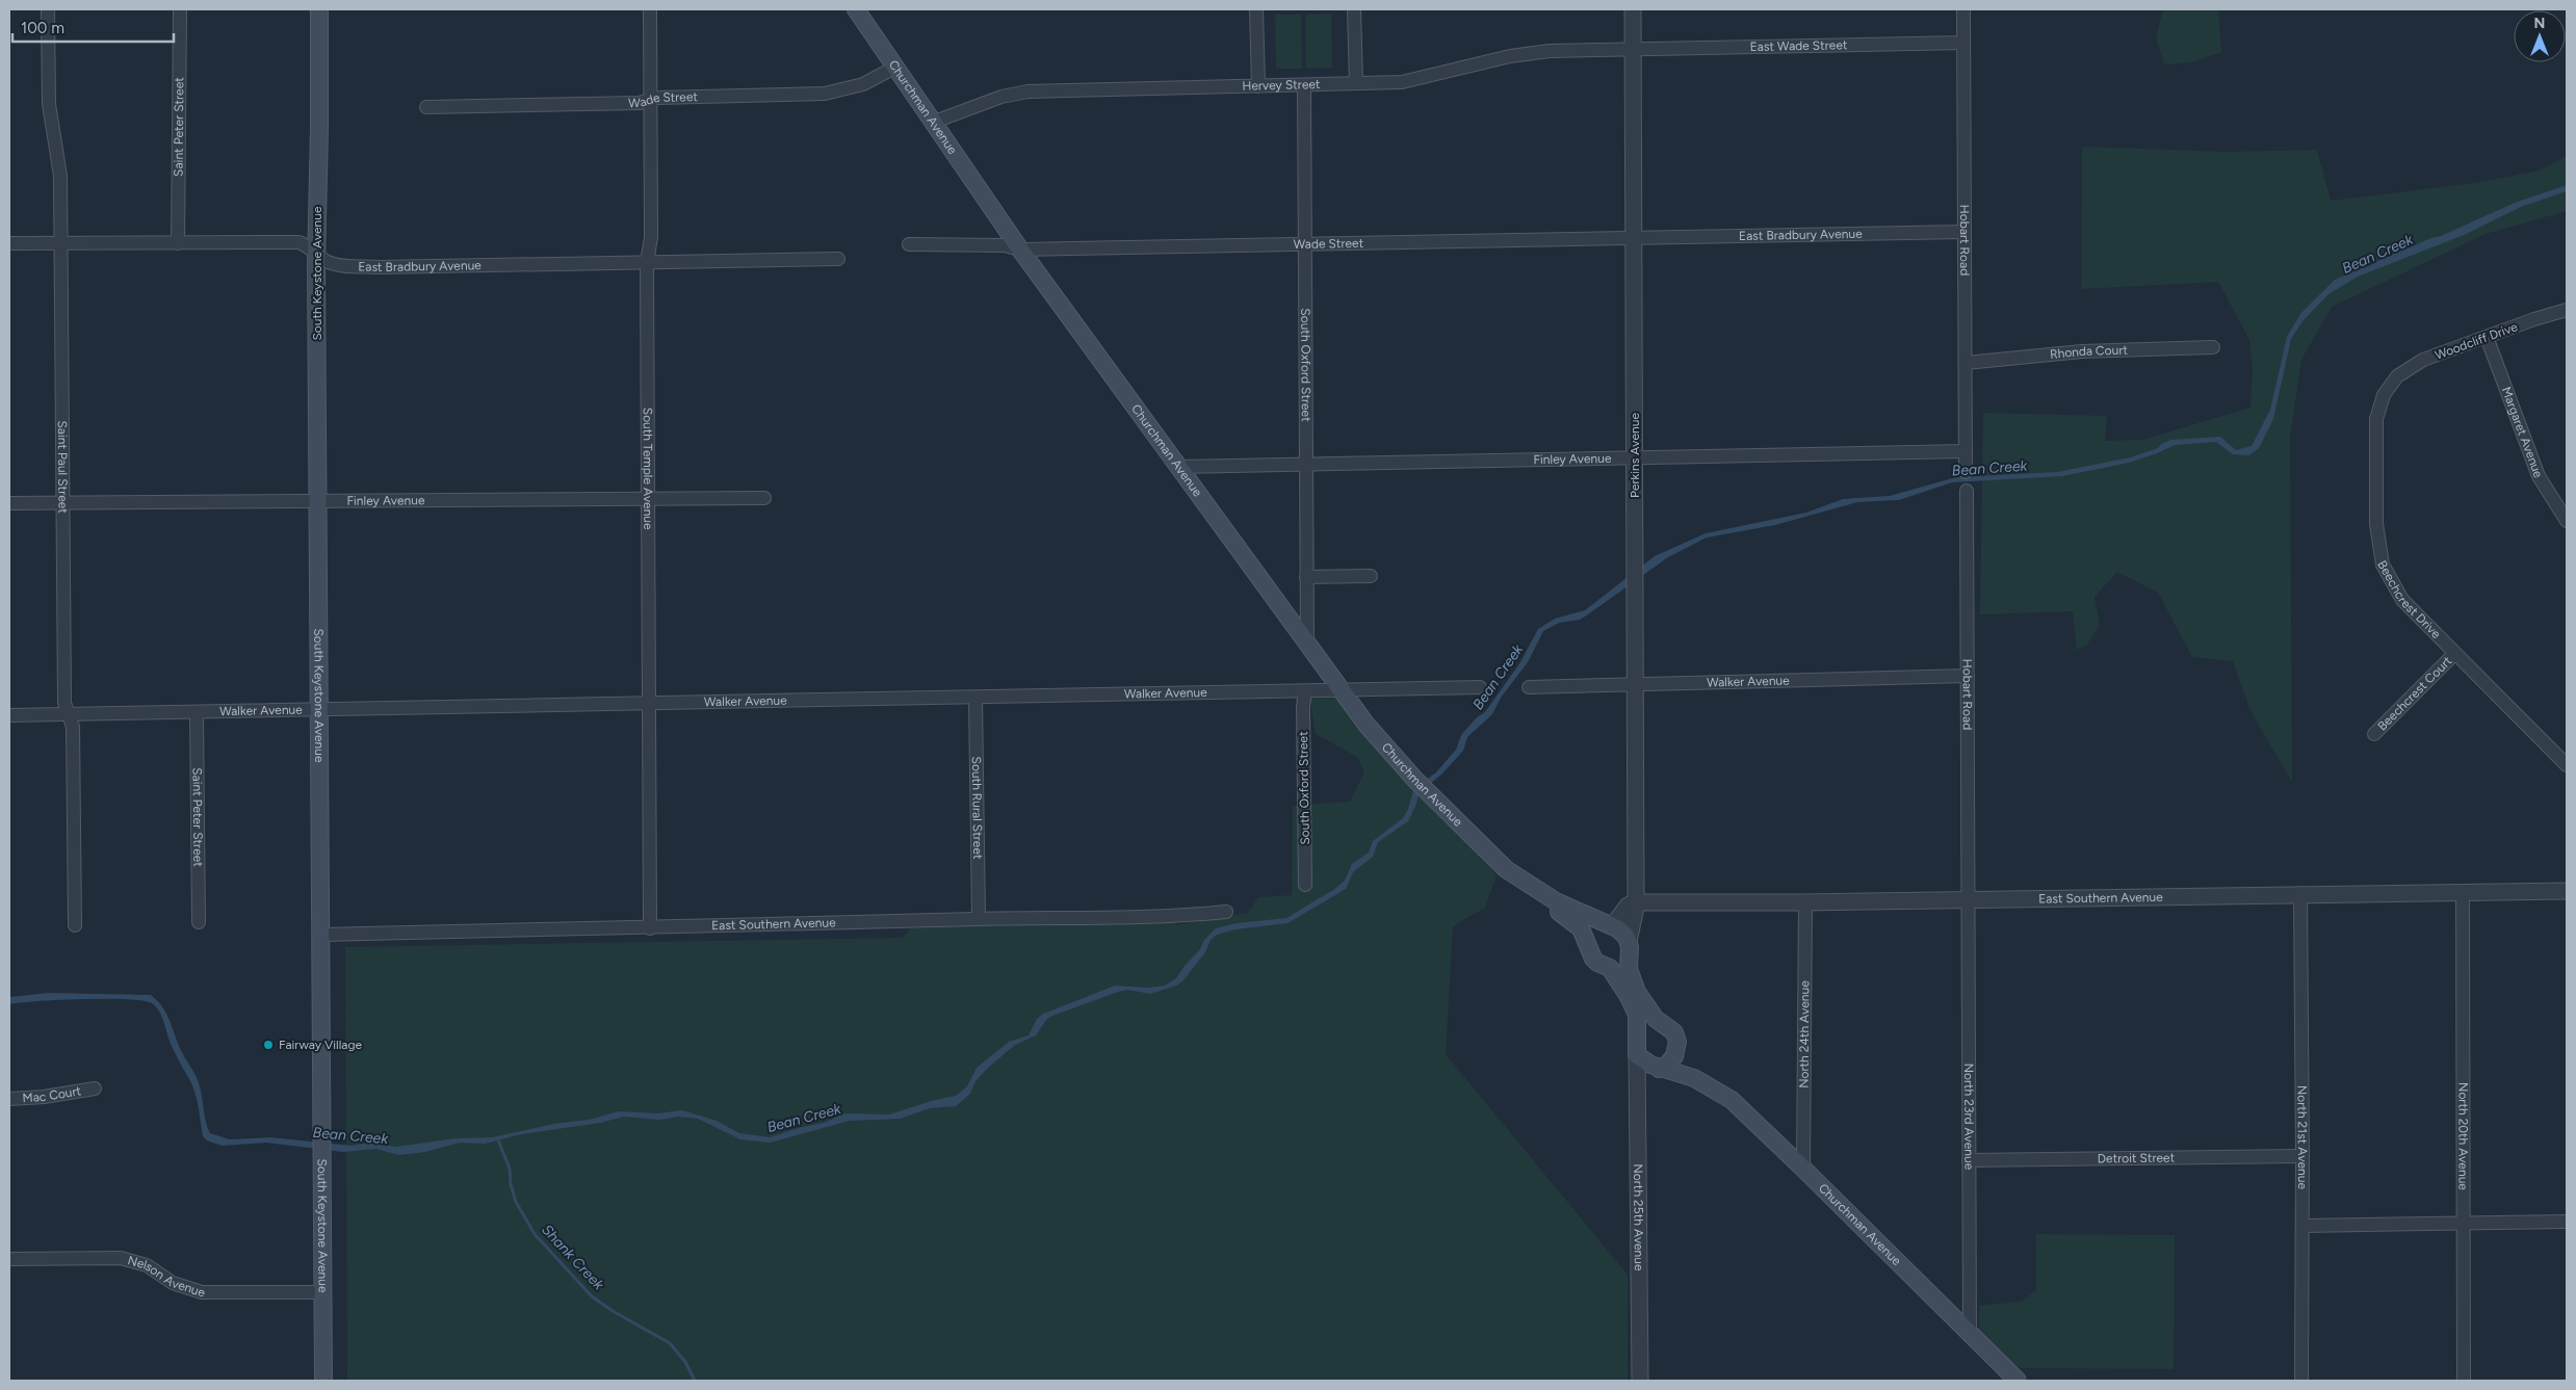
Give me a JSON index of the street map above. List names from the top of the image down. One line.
{"streets":{"main road":["Churchman Avenue","South Keystone Avenue"],"street":["East Wade Street","Hervey Street","Wade Street","Saint Peter Street","East Bradbury Avenue","Hobart Road","Woodcliff Drive","Rhonda Court","South Oxford Street","Margaret Avenue","Perkins Avenue","Finley Avenue","Saint Paul Street","South Temple Avenue","Beechcrest Drive","Walker Avenue","Beechcrest Court","South Rural Street","East Southern Avenue","North 24th Avenue","Mac Court","North 23rd Avenue","North 20th Avenue","North 21st Avenue","Detroit Street","North 25th Avenue","Nelson Avenue"]},"crossings":[["East Wade Street","Hervey Street"],["East Wade Street","Hobart Road"],["East Wade Street","Perkins Avenue"],["Hervey Street","Churchman Avenue"],["Hervey Street","South Oxford Street"],["Hervey Street","Perkins Avenue"],["Wade Street","Churchman Avenue"],["Wade Street","East Bradbury Avenue"],["Wade Street","South Oxford Street"],["Wade Street","Perkins Avenue"],["Wade Street","South Temple Avenue"],["Churchman Avenue","South Oxford Street"],["Churchman Avenue","Perkins Avenue"],["Churchman Avenue","Finley Avenue"],["Churchman Avenue","Walker Avenue"],["Churchman Avenue","North 24th Avenue"],["Churchman Avenue","North 23rd Avenue"],["Churchman Avenue","North 25th Avenue"],["Saint Peter Street","East Bradbury Avenue"],["Saint Peter Street","Walker Avenue"],["East Bradbury Avenue","Hobart Road"],["East Bradbury Avenue","South Keystone Avenue"],["East Bradbury Avenue","Perkins Avenue"],["East Bradbury Avenue","Saint Paul Street"],["East Bradbury Avenue","South Temple Avenue"],["Hobart Road","Rhonda Court"],["Hobart Road","Finley Avenue"],["Hobart Road","Walker Avenue"],["Hobart Road","East Southern Avenue"],["Hobart Road","North 23rd Avenue"],["South Keystone Avenue","Finley Avenue"],["South Keystone Avenue","Walker Avenue"],["South Keystone Avenue","East Southern Avenue"],["South Keystone Avenue","Nelson Avenue"],["Woodcliff Drive","Margaret Avenue"],["Woodcliff Drive","Beechcrest Drive"],["South Oxford Street","Finley Avenue"],["South Oxford Street","Walker Avenue"],["Perkins Avenue","Finley Avenue"],["Perkins Avenue","Walker Avenue"],["Perkins Avenue","East Southern Avenue"],["Finley Avenue","Saint Paul Street"],["Finley Avenue","South Temple Avenue"],["Saint Paul Street","Walker Avenue"],["South Temple Avenue","Walker Avenue"],["South Temple Avenue","East Southern Avenue"],["Beechcrest Drive","Beechcrest Court"],["Walker Avenue","South Rural Street"],["South Rural Street","East Southern Avenue"],["East Southern Avenue","North 24th Avenue"],["East Southern Avenue","North 23rd Avenue"],["East Southern Avenue","North 20th Avenue"],["East Southern Avenue","North 21st Avenue"],["North 23rd Avenue","Detroit Street"],["North 21st Avenue","Detroit Street"]],"water":["Bean Creek","Shank Creek"],"places":["Fairway Village"],"scale_bar":"100 m","north":"top"}
